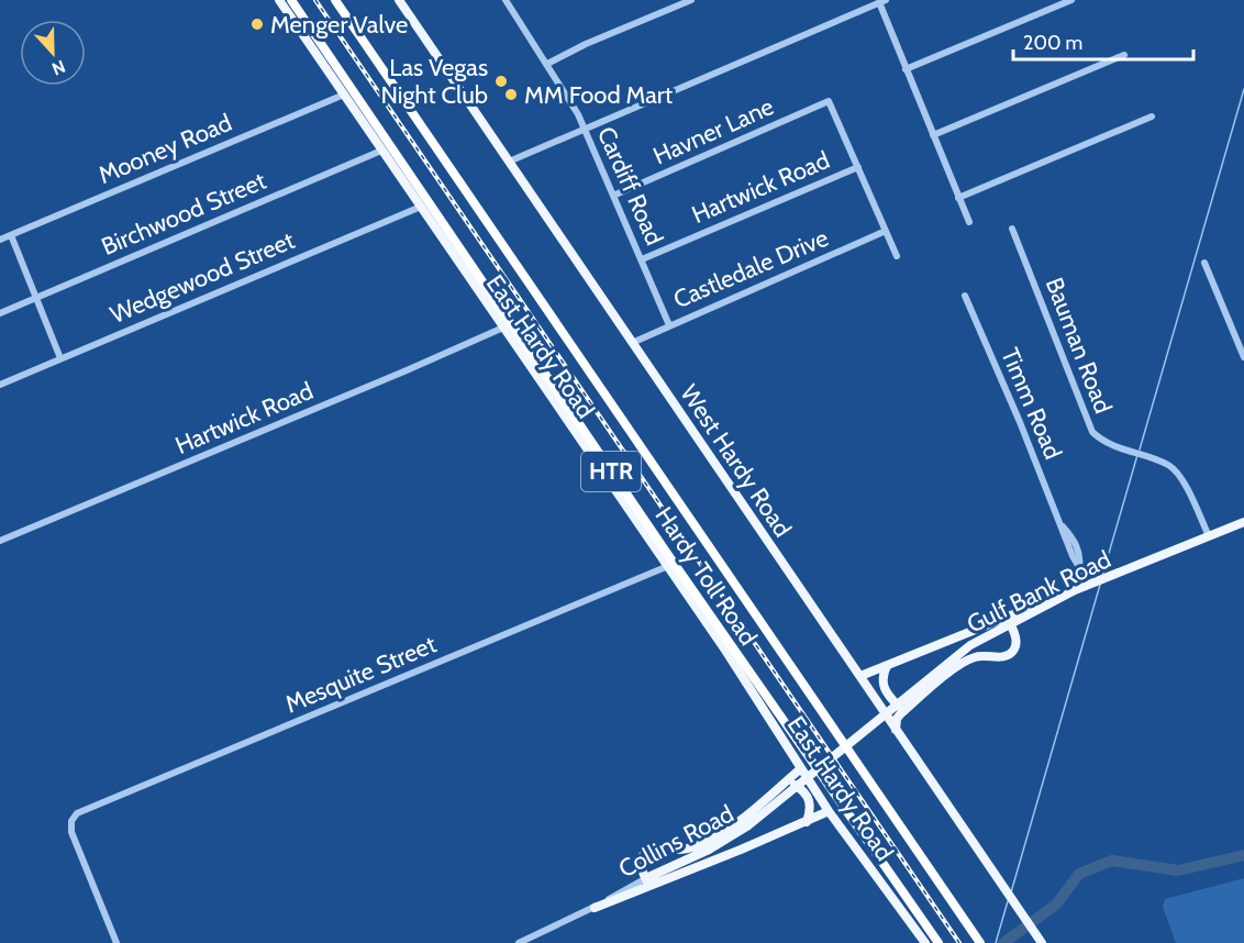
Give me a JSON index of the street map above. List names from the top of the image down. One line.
{"streets":{"highway":["HTR","Hardy Toll Road"],"main road":["East Hardy Road","West Hardy Road","Gulf Bank Road","Collins Road"],"street":["Havner Lane","Mooney Road","Cardiff Road","Hartwick Road","Birchwood Street","Castledale Drive","Wedgewood Street","Bauman Road","Timm Road","Mesquite Street"]},"crossings":[["Havner Lane","Cardiff Road"],["Havner Lane","Hartwick Road"],["Mooney Road","East Hardy Road"],["Cardiff Road","Hartwick Road"],["Cardiff Road","Castledale Drive"],["Hartwick Road","East Hardy Road"],["Birchwood Street","East Hardy Road"],["Castledale Drive","West Hardy Road"],["Wedgewood Street","East Hardy Road"],["Bauman Road","Gulf Bank Road"],["East Hardy Road","Mesquite Street"],["Timm Road","Gulf Bank Road"],["Gulf Bank Road","Collins Road"]],"places":["Menger Valve","Las Vegas Night Club","MM Food Mart"],"scale_bar":"200 m","north":"bottom"}
